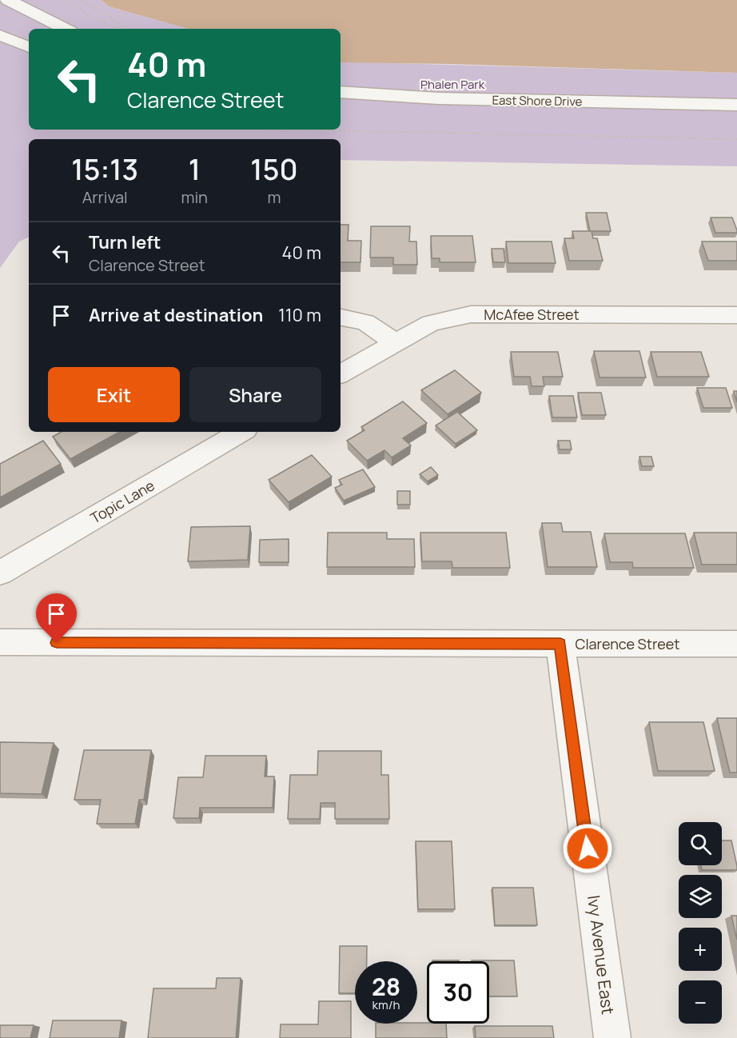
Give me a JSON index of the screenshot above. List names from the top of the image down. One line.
{"streets":{"street":["East Shore Drive","McAfee Street","Topic Lane","Clarence Street","Ivy Avenue East"]},"crossings":[["Clarence Street","Ivy Avenue East"]],"parks":["Phalen Park"],"page":{"turn":["40 m","Clarence Street"],"eta":["15:13","Arrival","1","min","150","m"],"list":[{"name":"Turn left","note":"Clarence Street","value":"40 m"},{"name":"Arrive at destination","value":"110 m"}],"buttons":["Exit","Share"],"map_buttons":["+","−"],"speed":"28 km/h","limit":"30"}}
